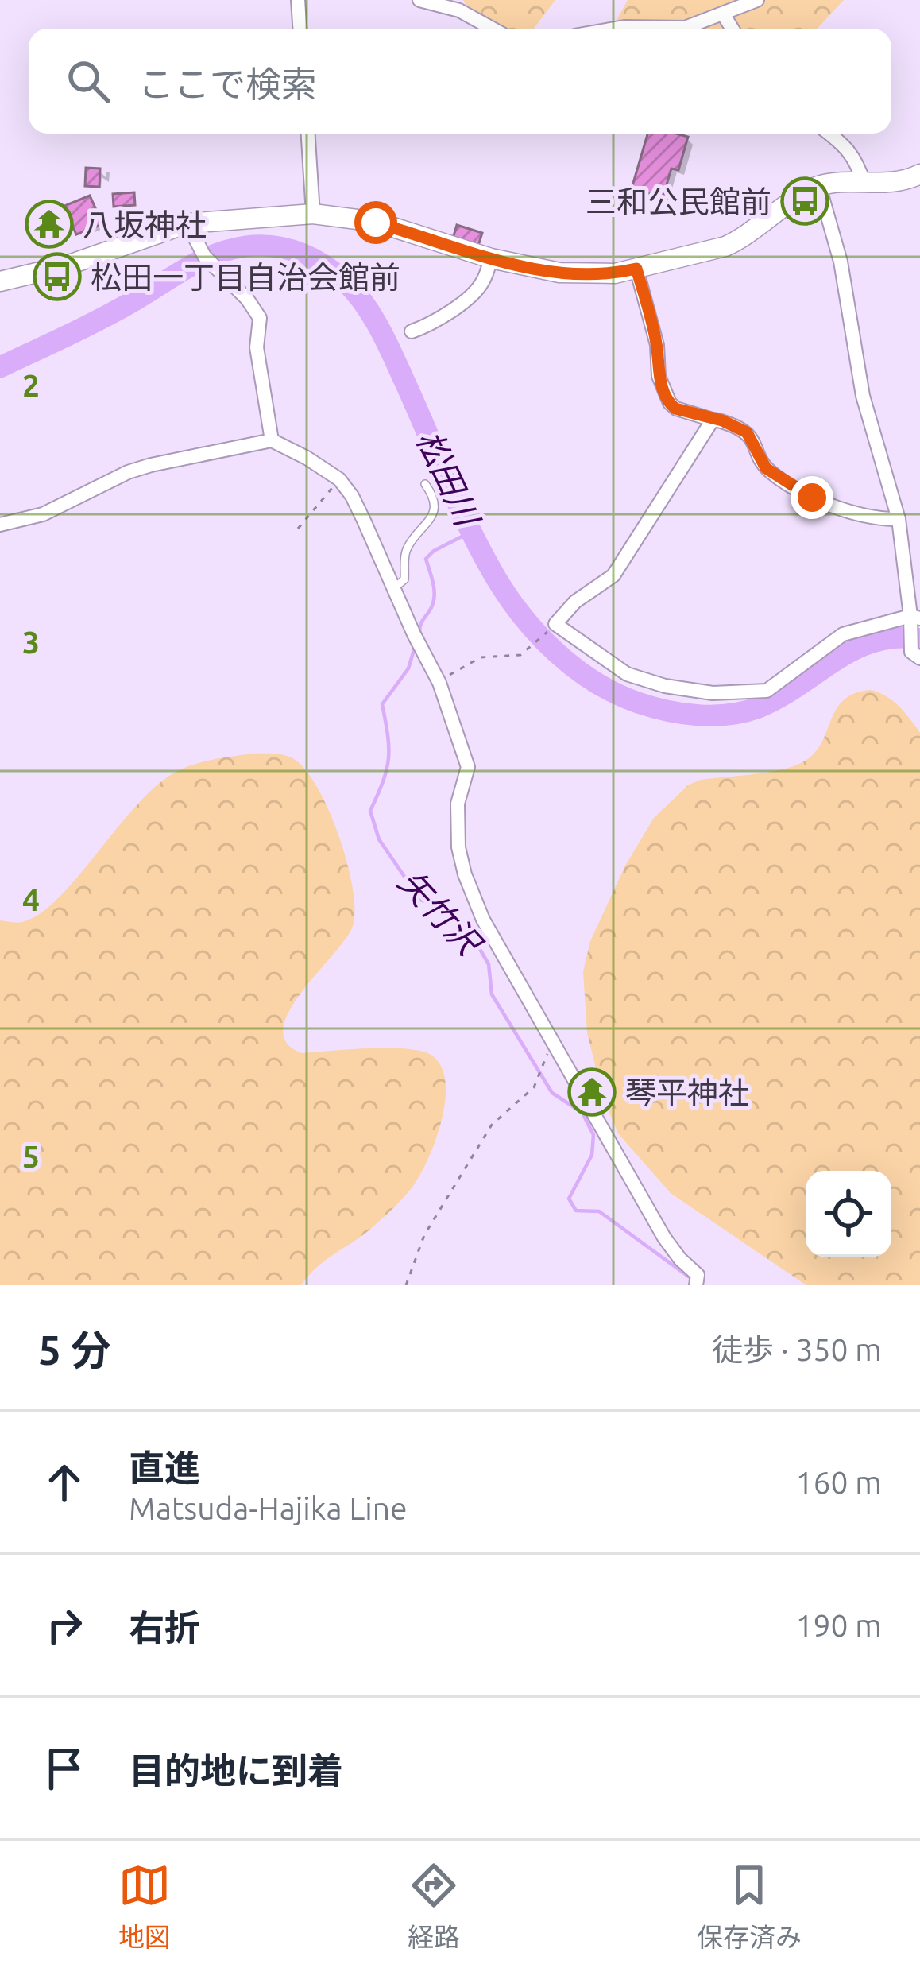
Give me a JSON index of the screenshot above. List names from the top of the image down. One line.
{"water":["松田川","矢竹沢"],"places":{"bus stop":["三和公民館前","松田一丁目自治会館前"],"temple":["八坂神社","琴平神社"]},"page":{"search":"ここで検索","heading":["5 分","徒歩 · 350 m"],"list":[["直進","Matsuda-Hajika Line","160 m"],["右折","190 m"],"目的地に到着"],"nav":["地図","経路","保存済み"]},"grid":{"rows":["2","3","4","5"]}}
